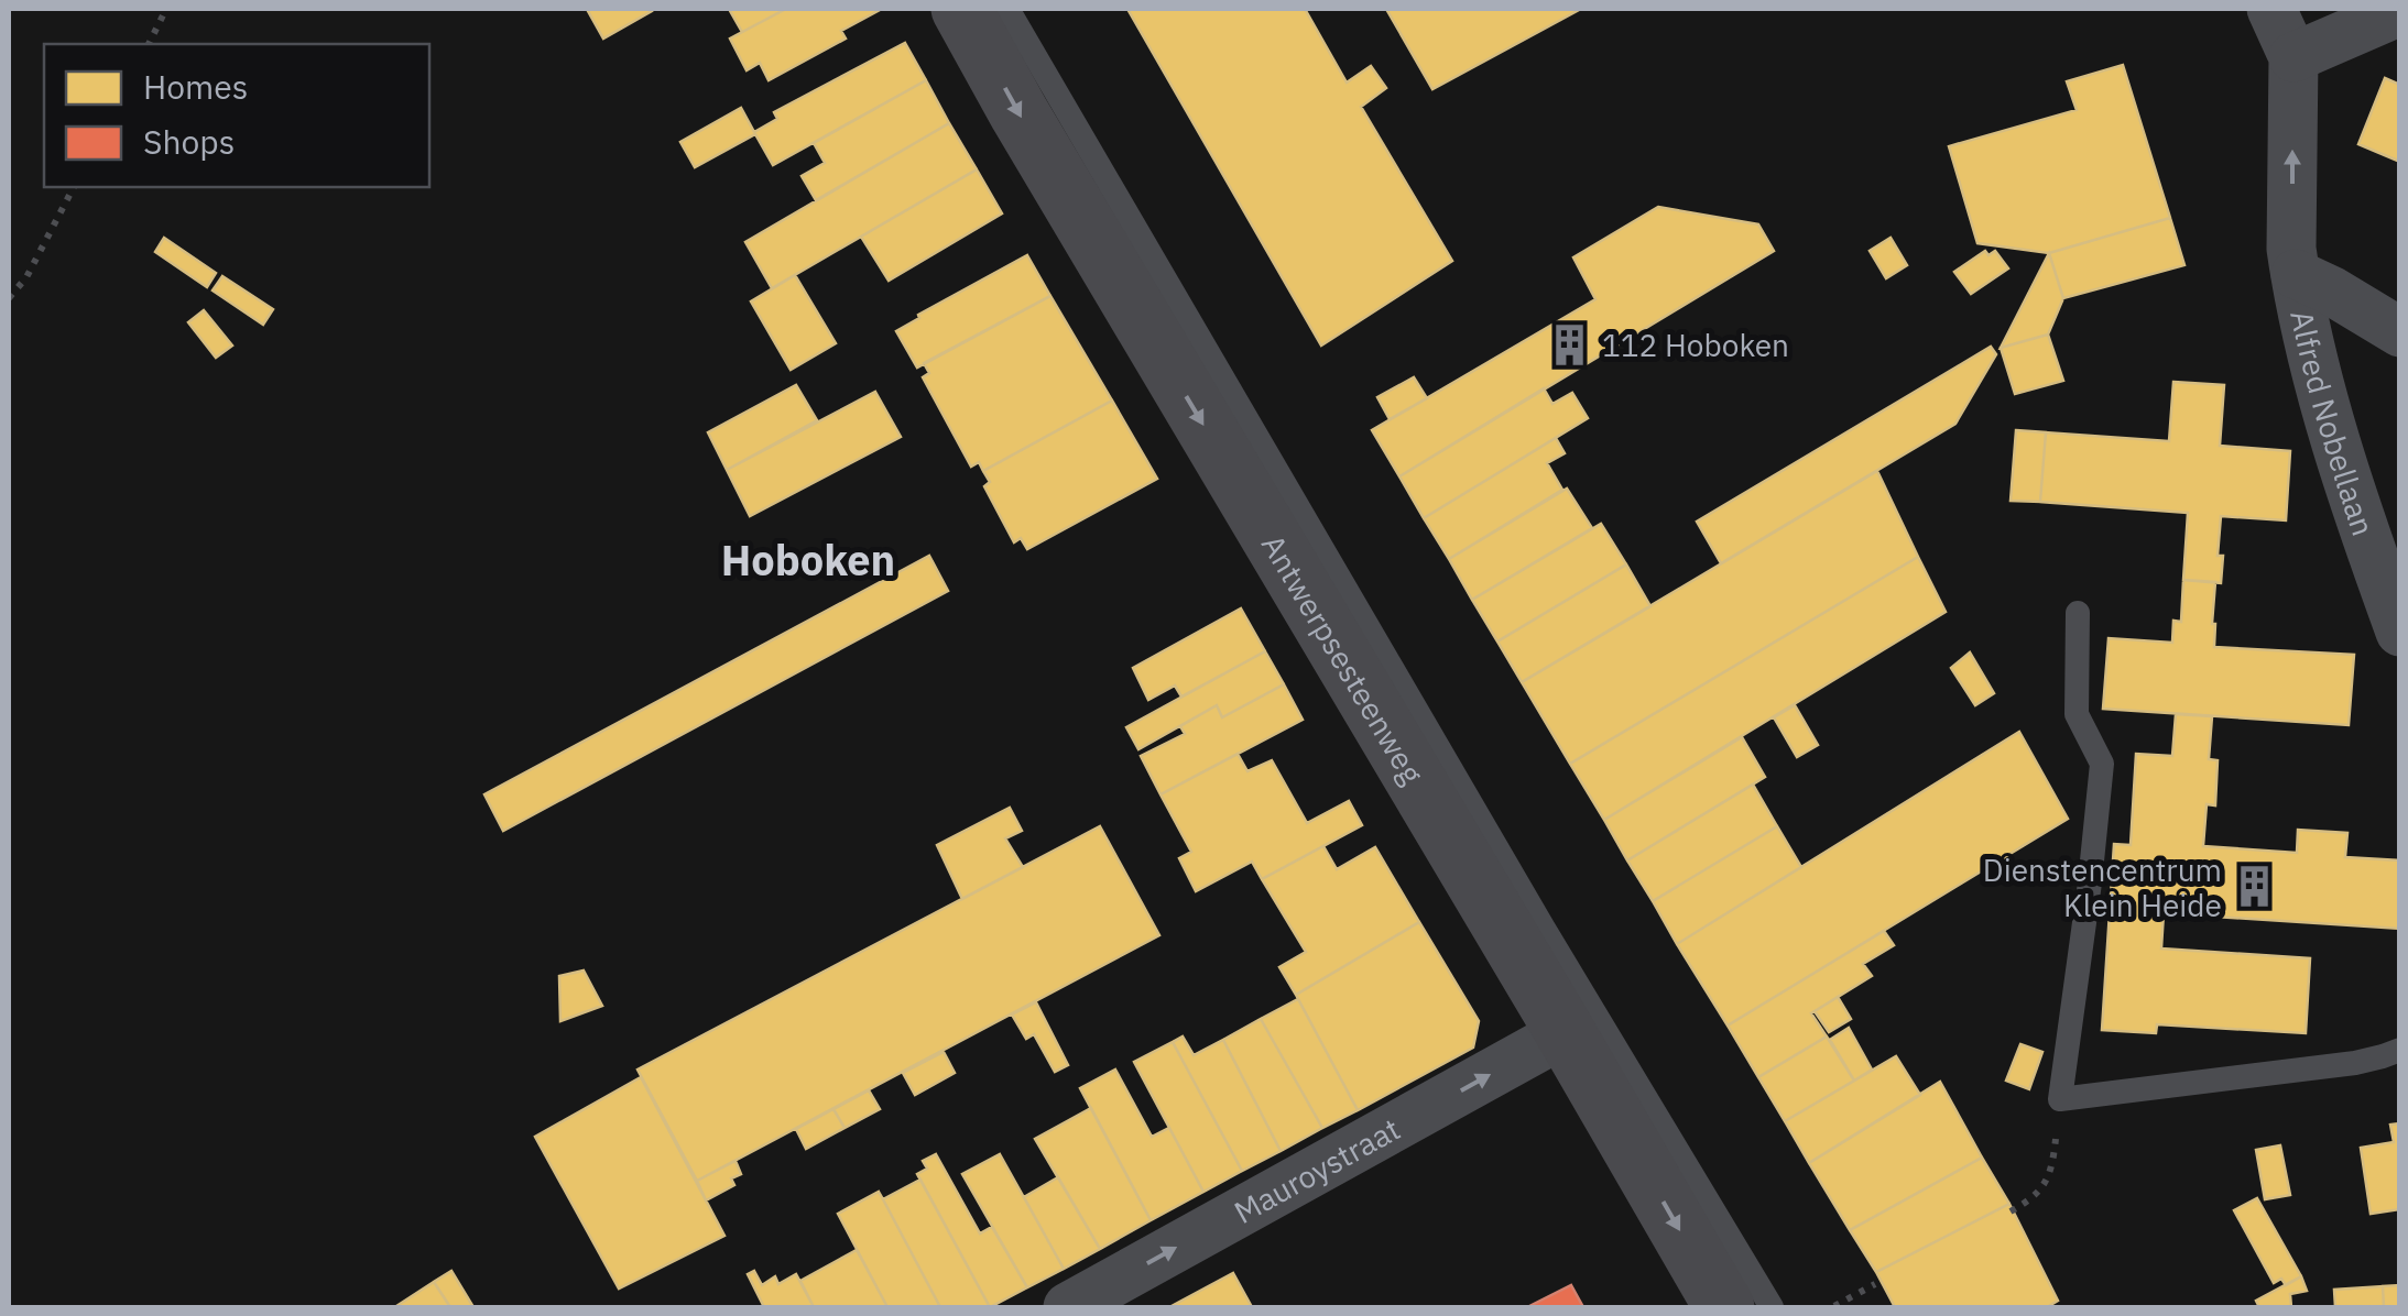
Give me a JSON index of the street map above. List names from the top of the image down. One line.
{"streets":{"street":["Alfred Nobellaan","Antwerpsesteenweg","Mauroystraat"]},"crossings":[["Antwerpsesteenweg","Mauroystraat"]],"one_way":["Antwerpsesteenweg","Mauroystraat"],"districts":["Hoboken"],"places":{"building":["112 Hoboken","Dienstencentrum Klein Heide"]},"legend":["Homes","Shops"]}
